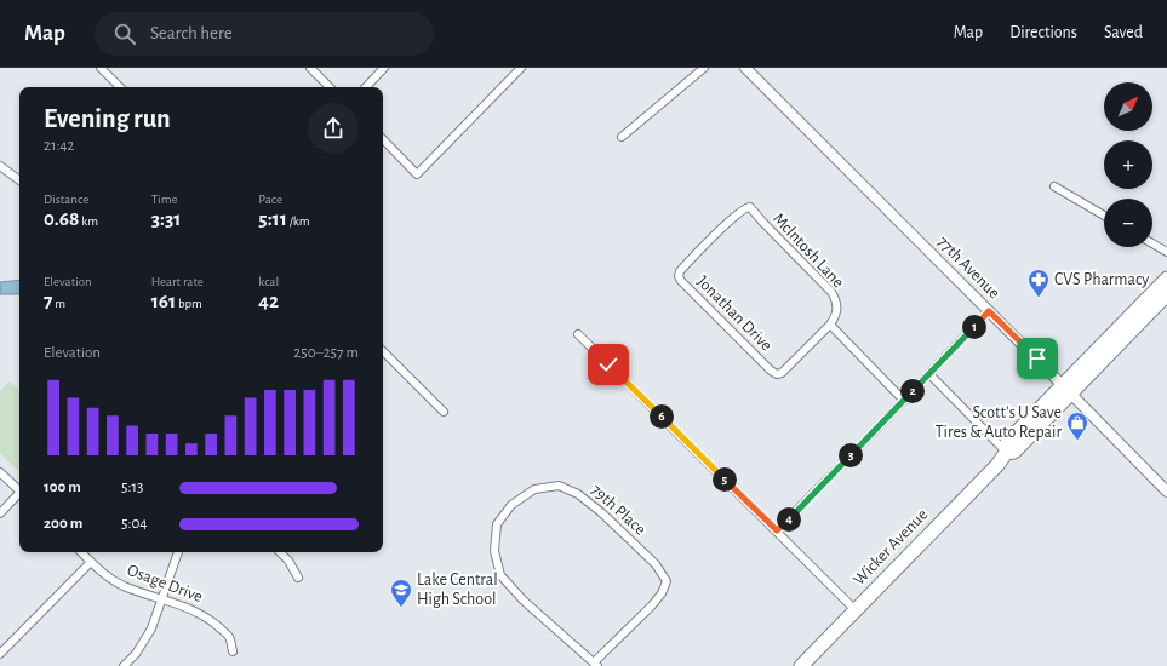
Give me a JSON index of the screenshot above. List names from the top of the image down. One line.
{"streets":{"highway":["Wicker Avenue"],"street":["Mclntosh Lane","77th Avenue","Jonathan Drive","79th Place","Osage Drive"]},"crossings":[["Mclntosh Lane","Jonathan Drive"],["77th Avenue","Wicker Avenue"]],"places":{"pharmacy":["CVS Pharmacy"],"shop":["Scott's U Save Tires & Auto Repair"],"school or university":["Lake Central High School"]},"north":"top right","page":{"header":"Map","search":"Search here","nav":["Map","Directions","Saved"],"map_buttons":["+","−"],"heading":["Evening run","21:42"],"stats":[["Distance","0.68 km"],["Time","3:31"],["Pace","5:11 /km"],["Elevation","7 m"],["Heart rate","161 bpm"],["kcal","42"]],"pins":["1","2","6","3","5","4"],"chart":["Elevation","250–257 m"],"list":[{"name":"100 m","note":"5:13"},{"name":"200 m","note":"5:04"}]}}
